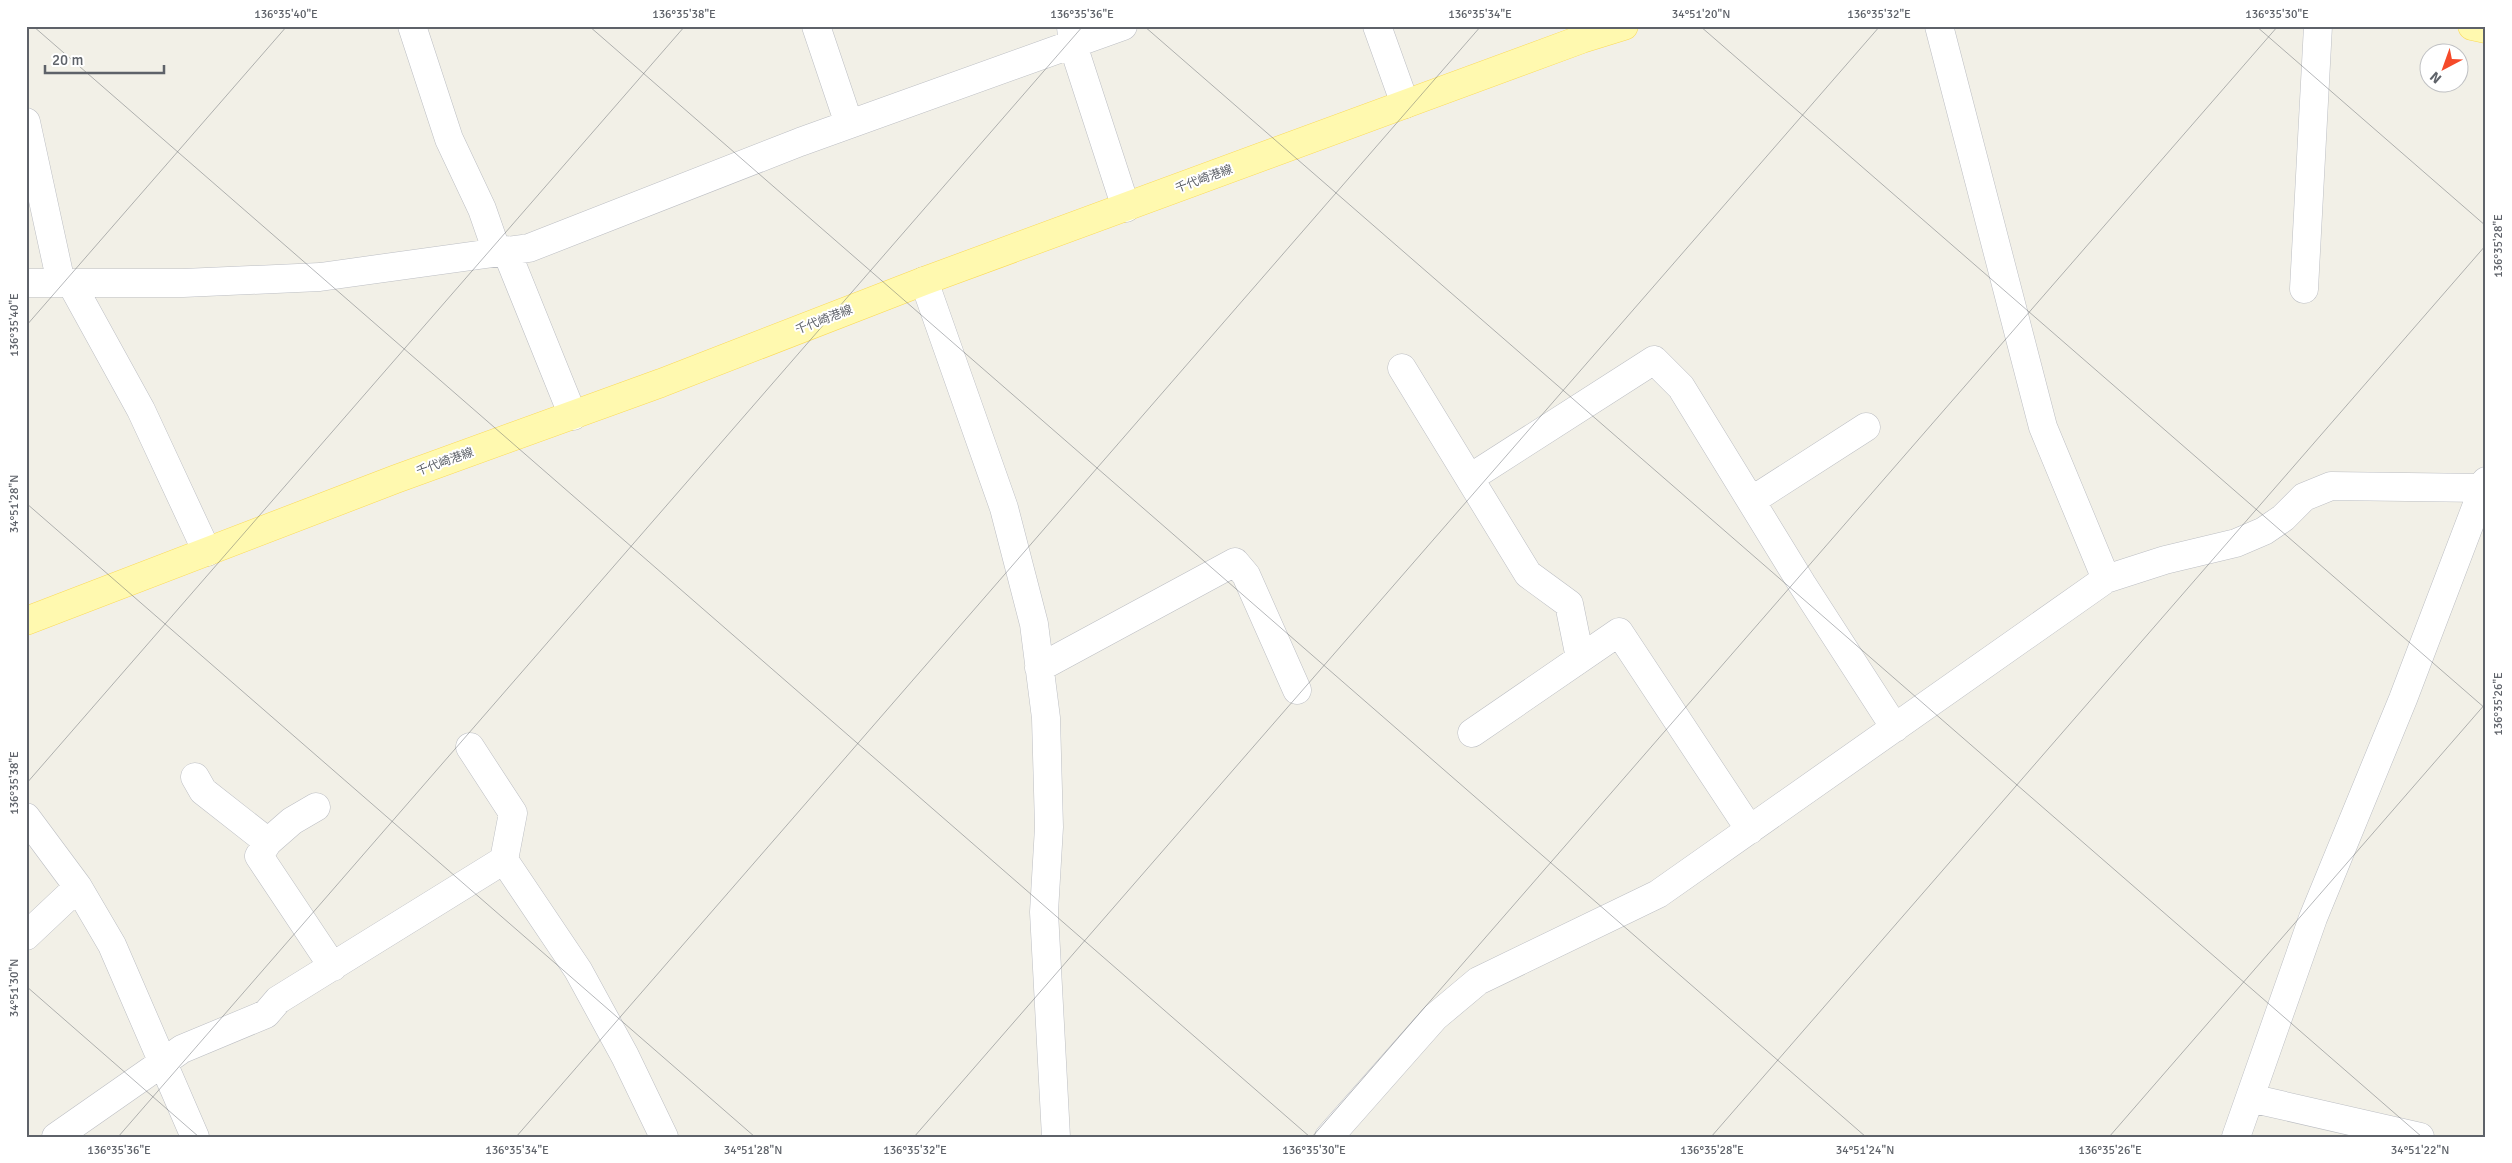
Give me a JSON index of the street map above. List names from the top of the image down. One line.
{"streets":{"main road":["千代崎港線"]},"scale_bar":"20 m","north":"bottom left","coordinates":["136°35'40\"E","136°35'38\"E","136°35'36\"E","136°35'34\"E","34°51'20\"N","136°35'32\"E","136°35'30\"E","136°35'28\"E","34°51'28\"N","136°35'26\"E","34°51'30\"N","34°51'24\"N","34°51'22\"N"]}
